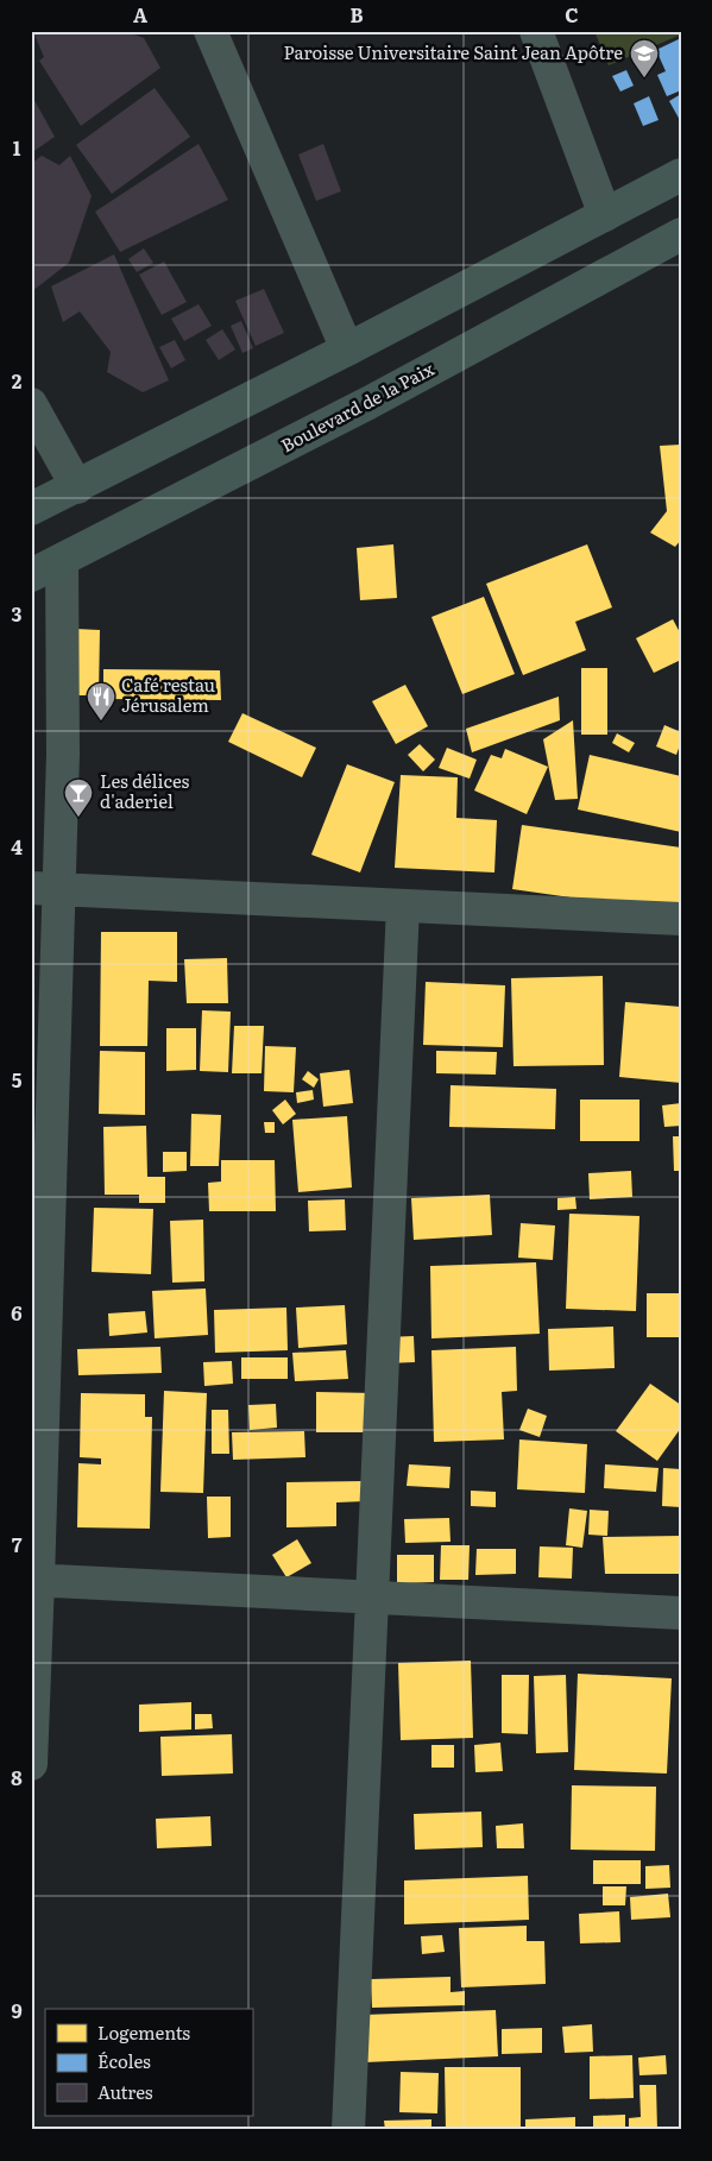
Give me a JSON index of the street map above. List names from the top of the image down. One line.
{"streets":{"main road":["Boulevard de la Paix"]},"places":{"school or university":["Paroisse Universitaire Saint Jean Apôtre"],"restaurant":["Café restau Jérusalem"],"bar":["Les délices d'aderiel"]},"legend":["Logements","Écoles","Autres"],"grid":{"columns":["A","B","C"],"rows":["1","2","3","4","5","6","7","8","9"]}}
